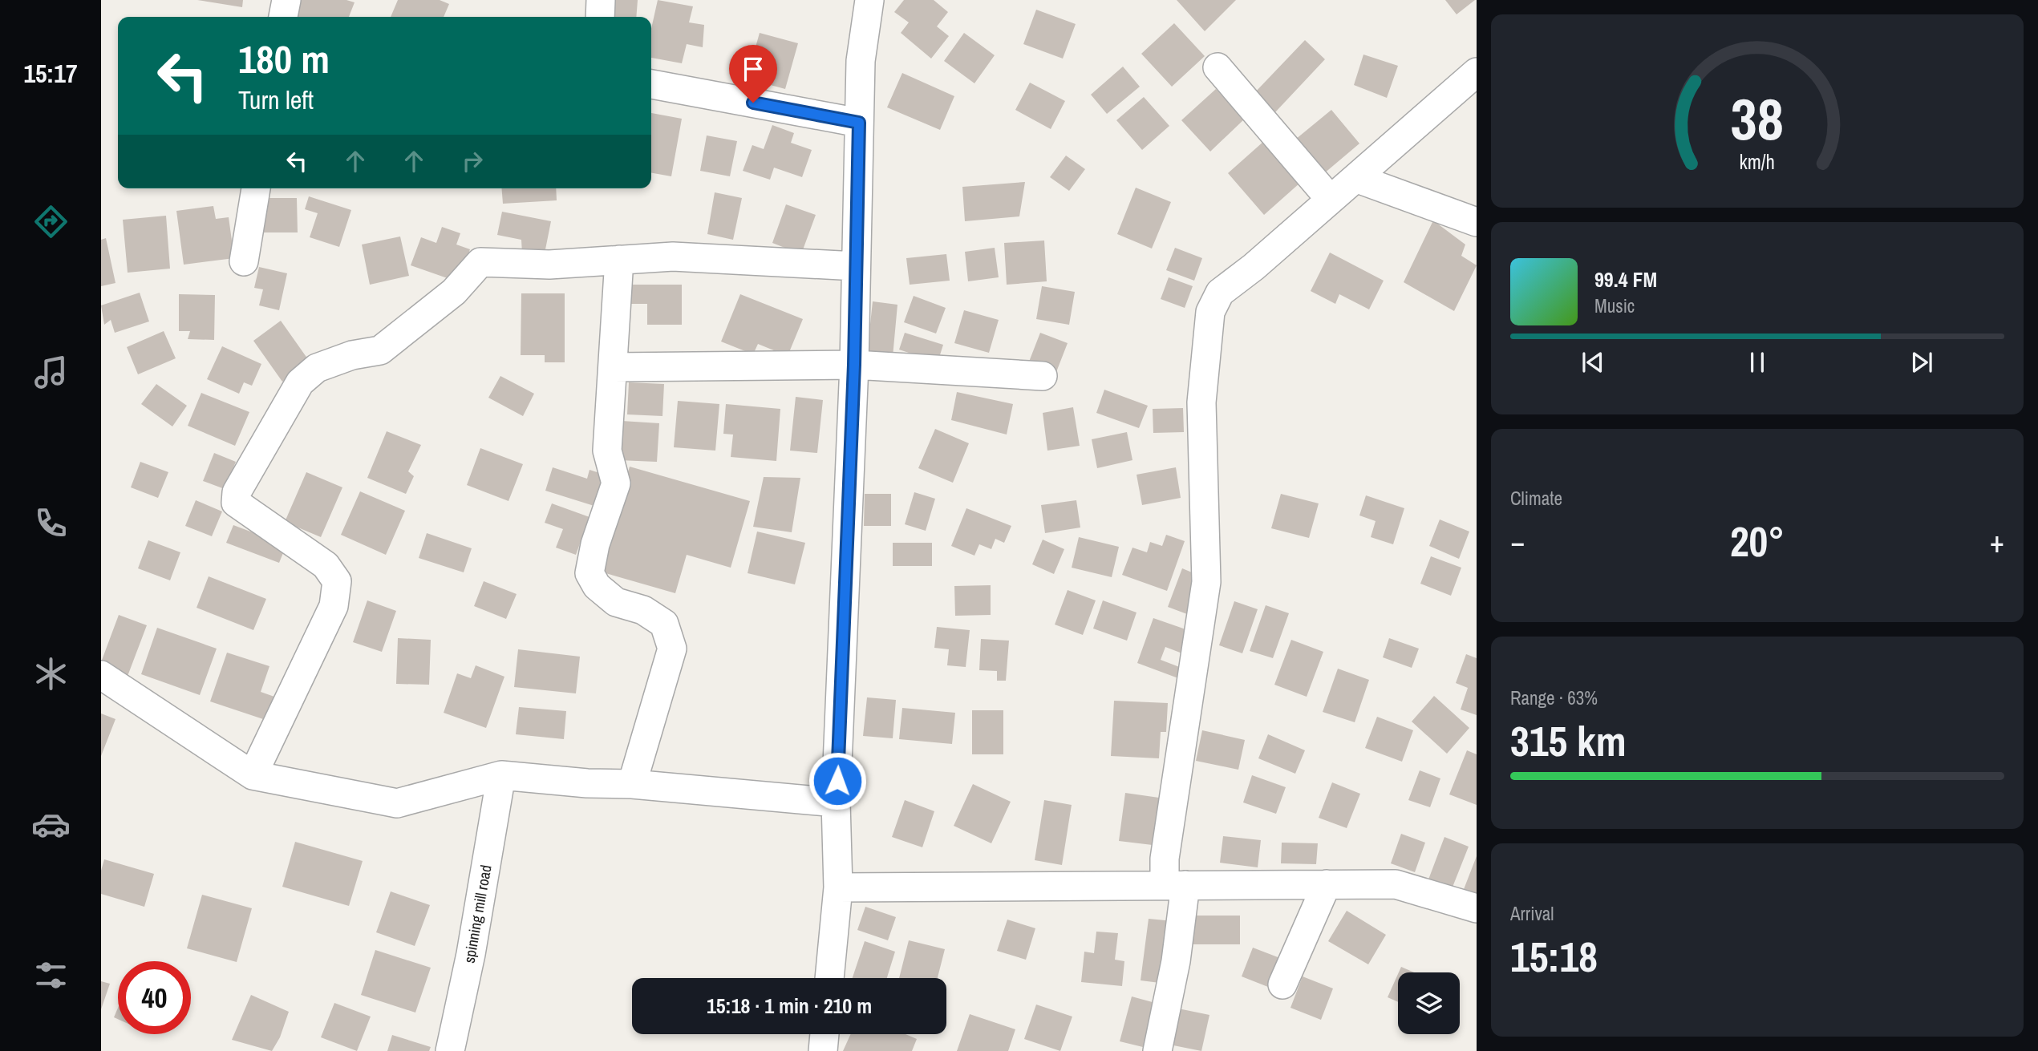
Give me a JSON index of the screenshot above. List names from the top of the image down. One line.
{"streets":{"street":["spinning mill road"]},"page":{"tabs":"15:17","turn":["180 m","Turn left"],"song":["99.4 FM","Music"],"tile":["Climate",["Range · 63%","315 km"],["Arrival","15:18"]],"heat":["−","20°","+"],"limit":"40","trip":"15:18 · 1 min · 210 m","gauge":["38","km/h"]}}
